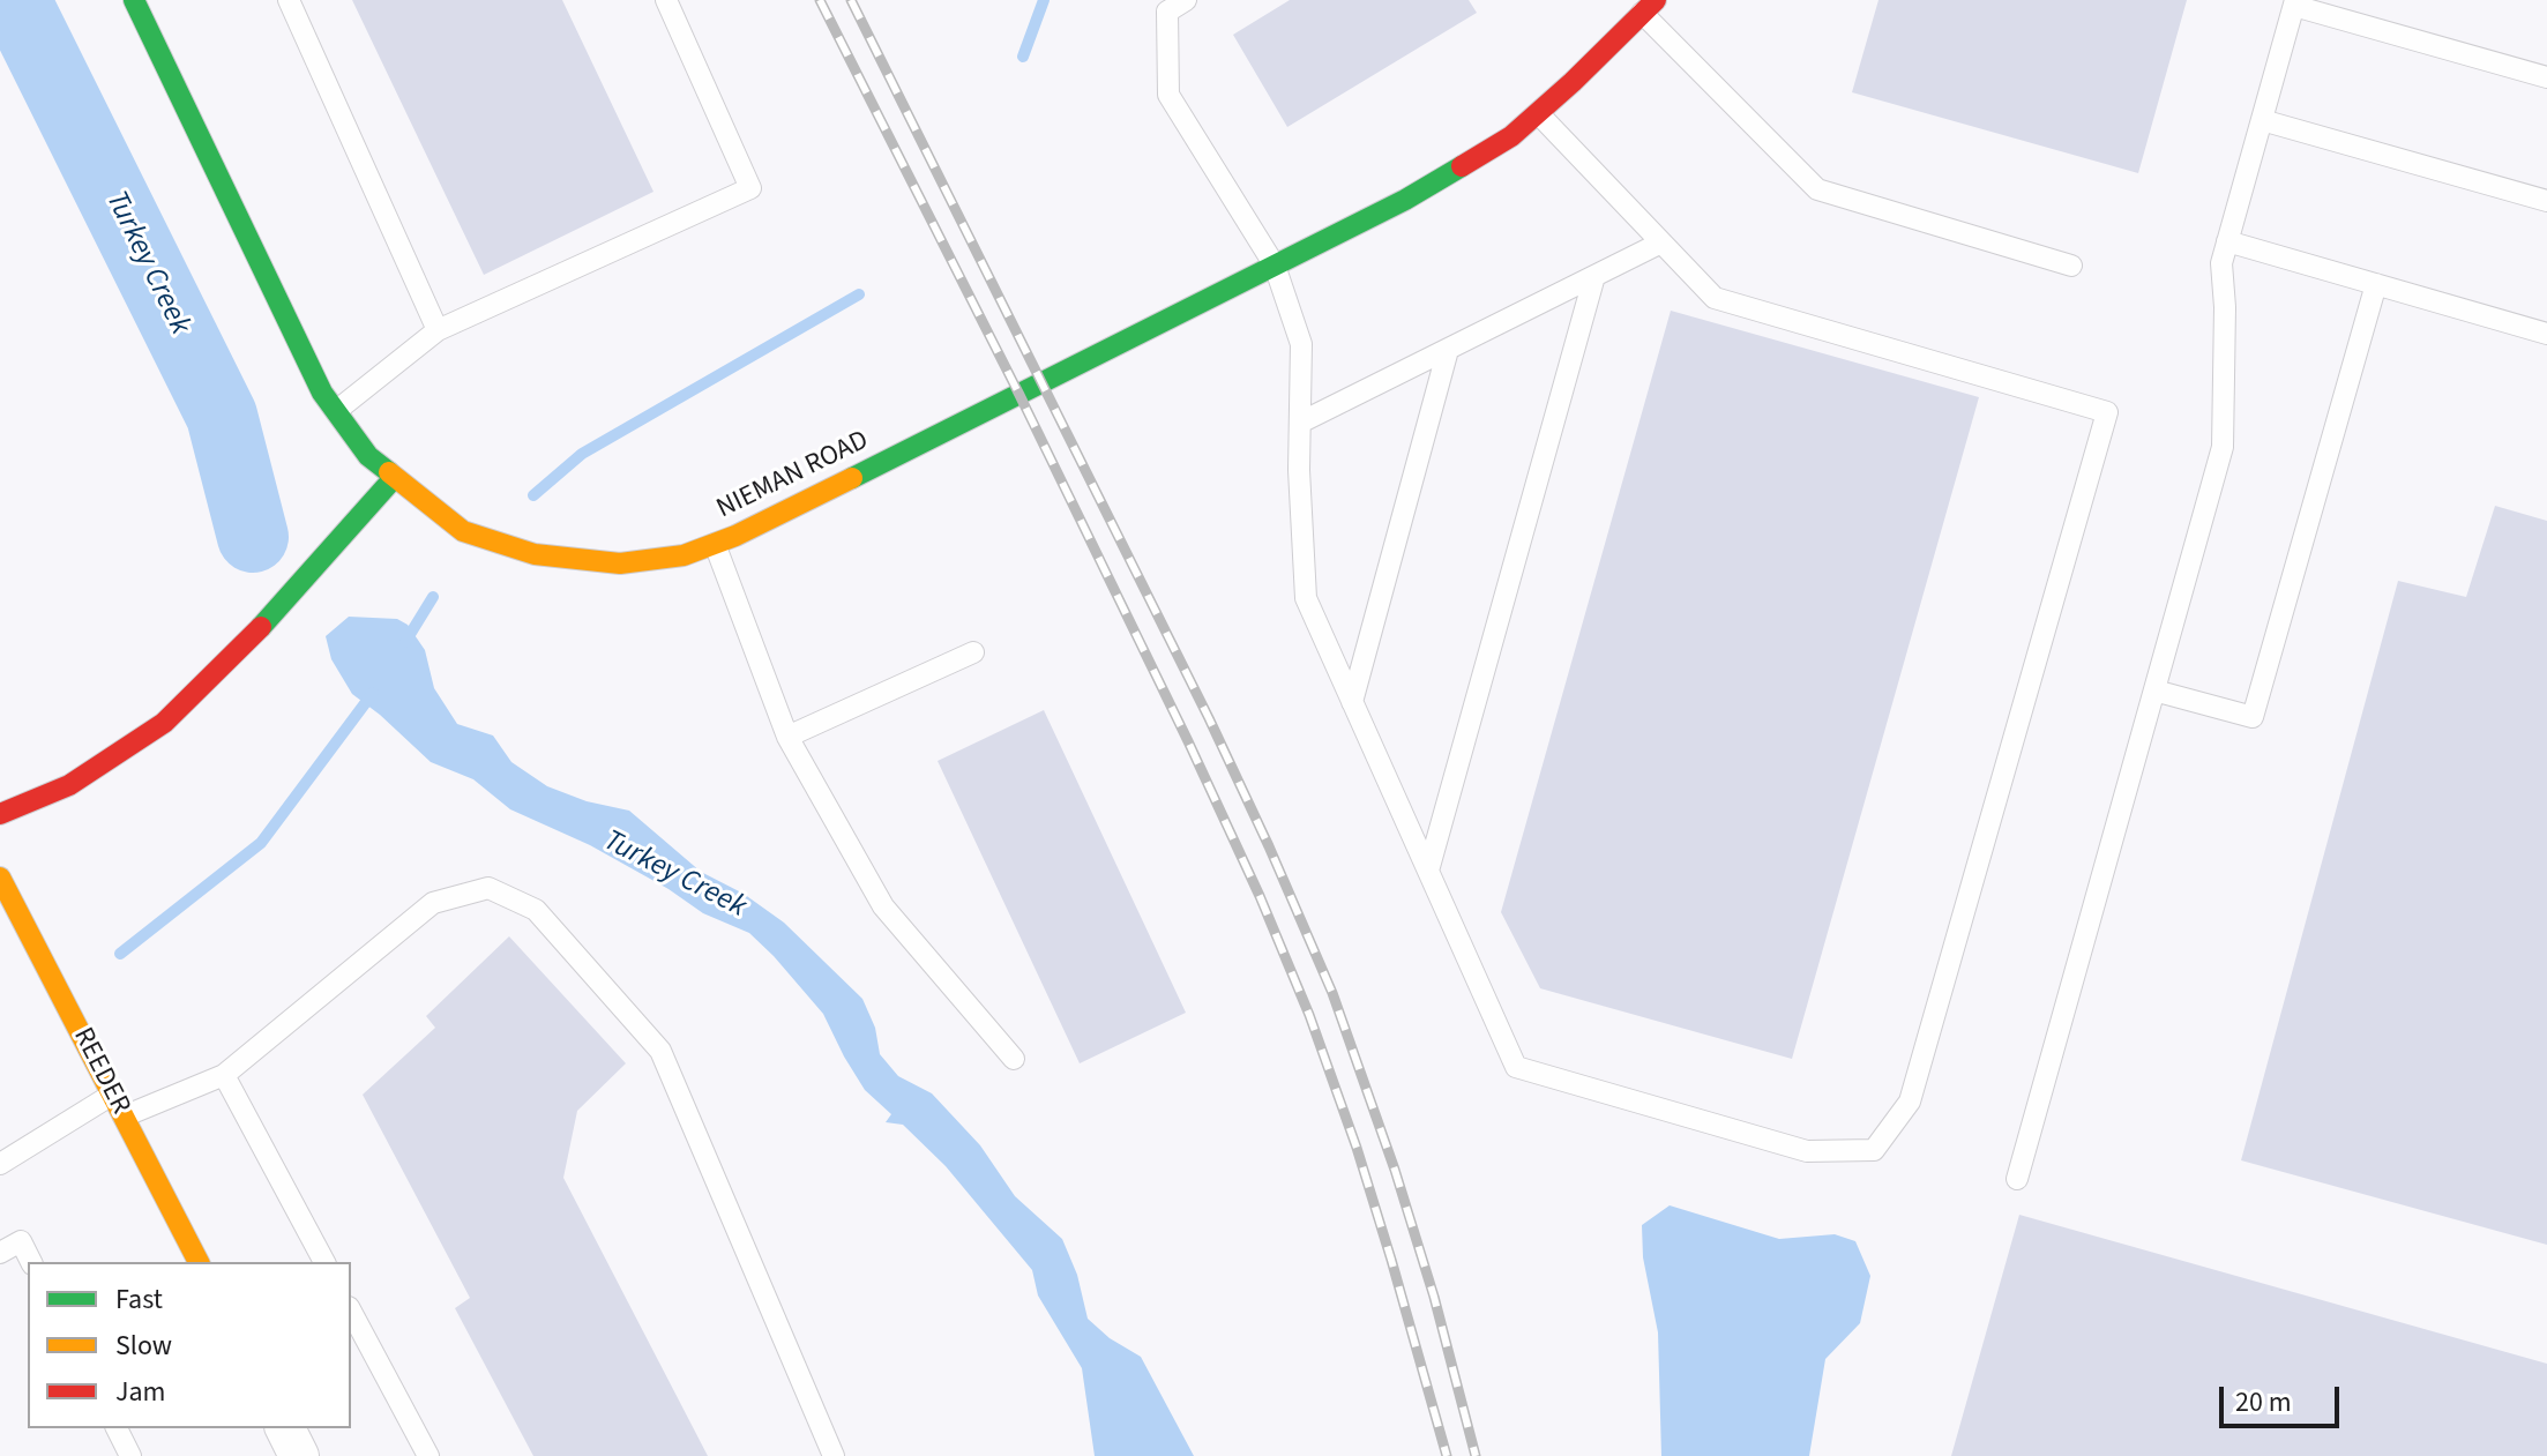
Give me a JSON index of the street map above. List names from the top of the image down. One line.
{"streets":{"street":["NIEMAN ROAD","REEDER"]},"water":["Turkey Creek"],"legend":["Fast","Slow","Jam"],"scale_bar":"20 m"}
